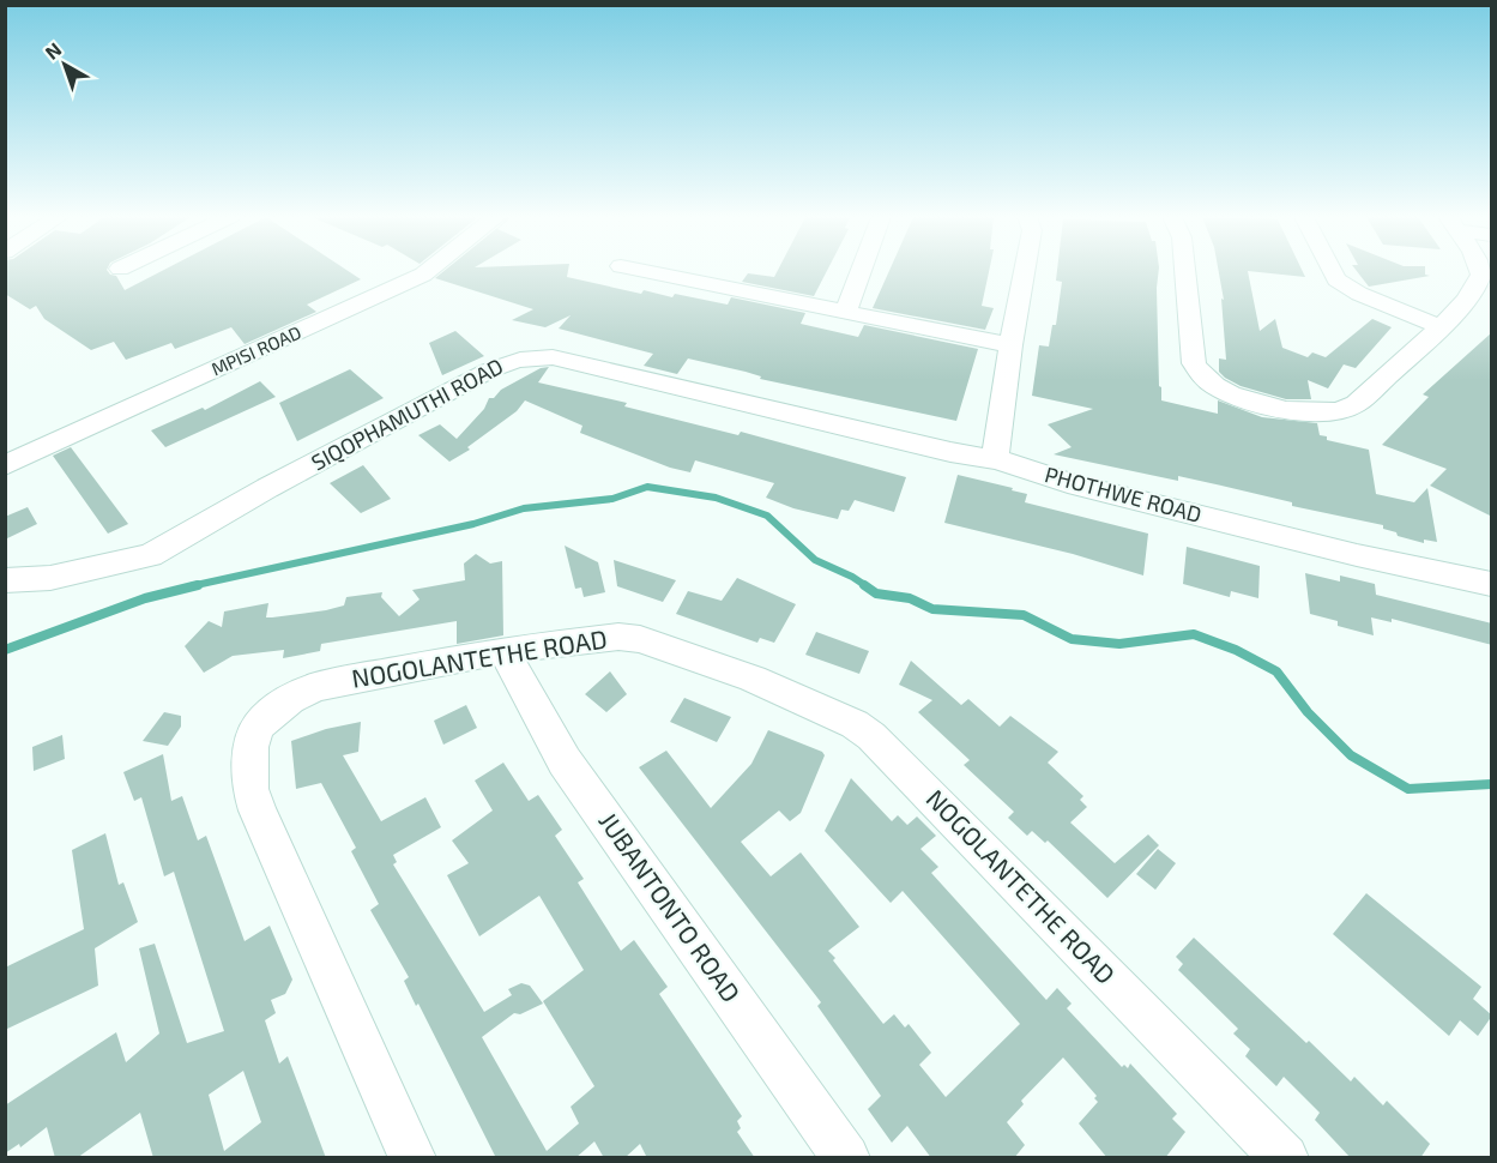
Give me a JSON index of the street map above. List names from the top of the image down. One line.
{"streets":{"street":["MPISI ROAD","SIQOPHAMUTHI ROAD","PHOTHWE ROAD","NOGOLANTETHE ROAD","JUBANTONTO ROAD"]},"crossings":[["SIQOPHAMUTHI ROAD","PHOTHWE ROAD"],["NOGOLANTETHE ROAD","JUBANTONTO ROAD"]],"north":"top left"}
